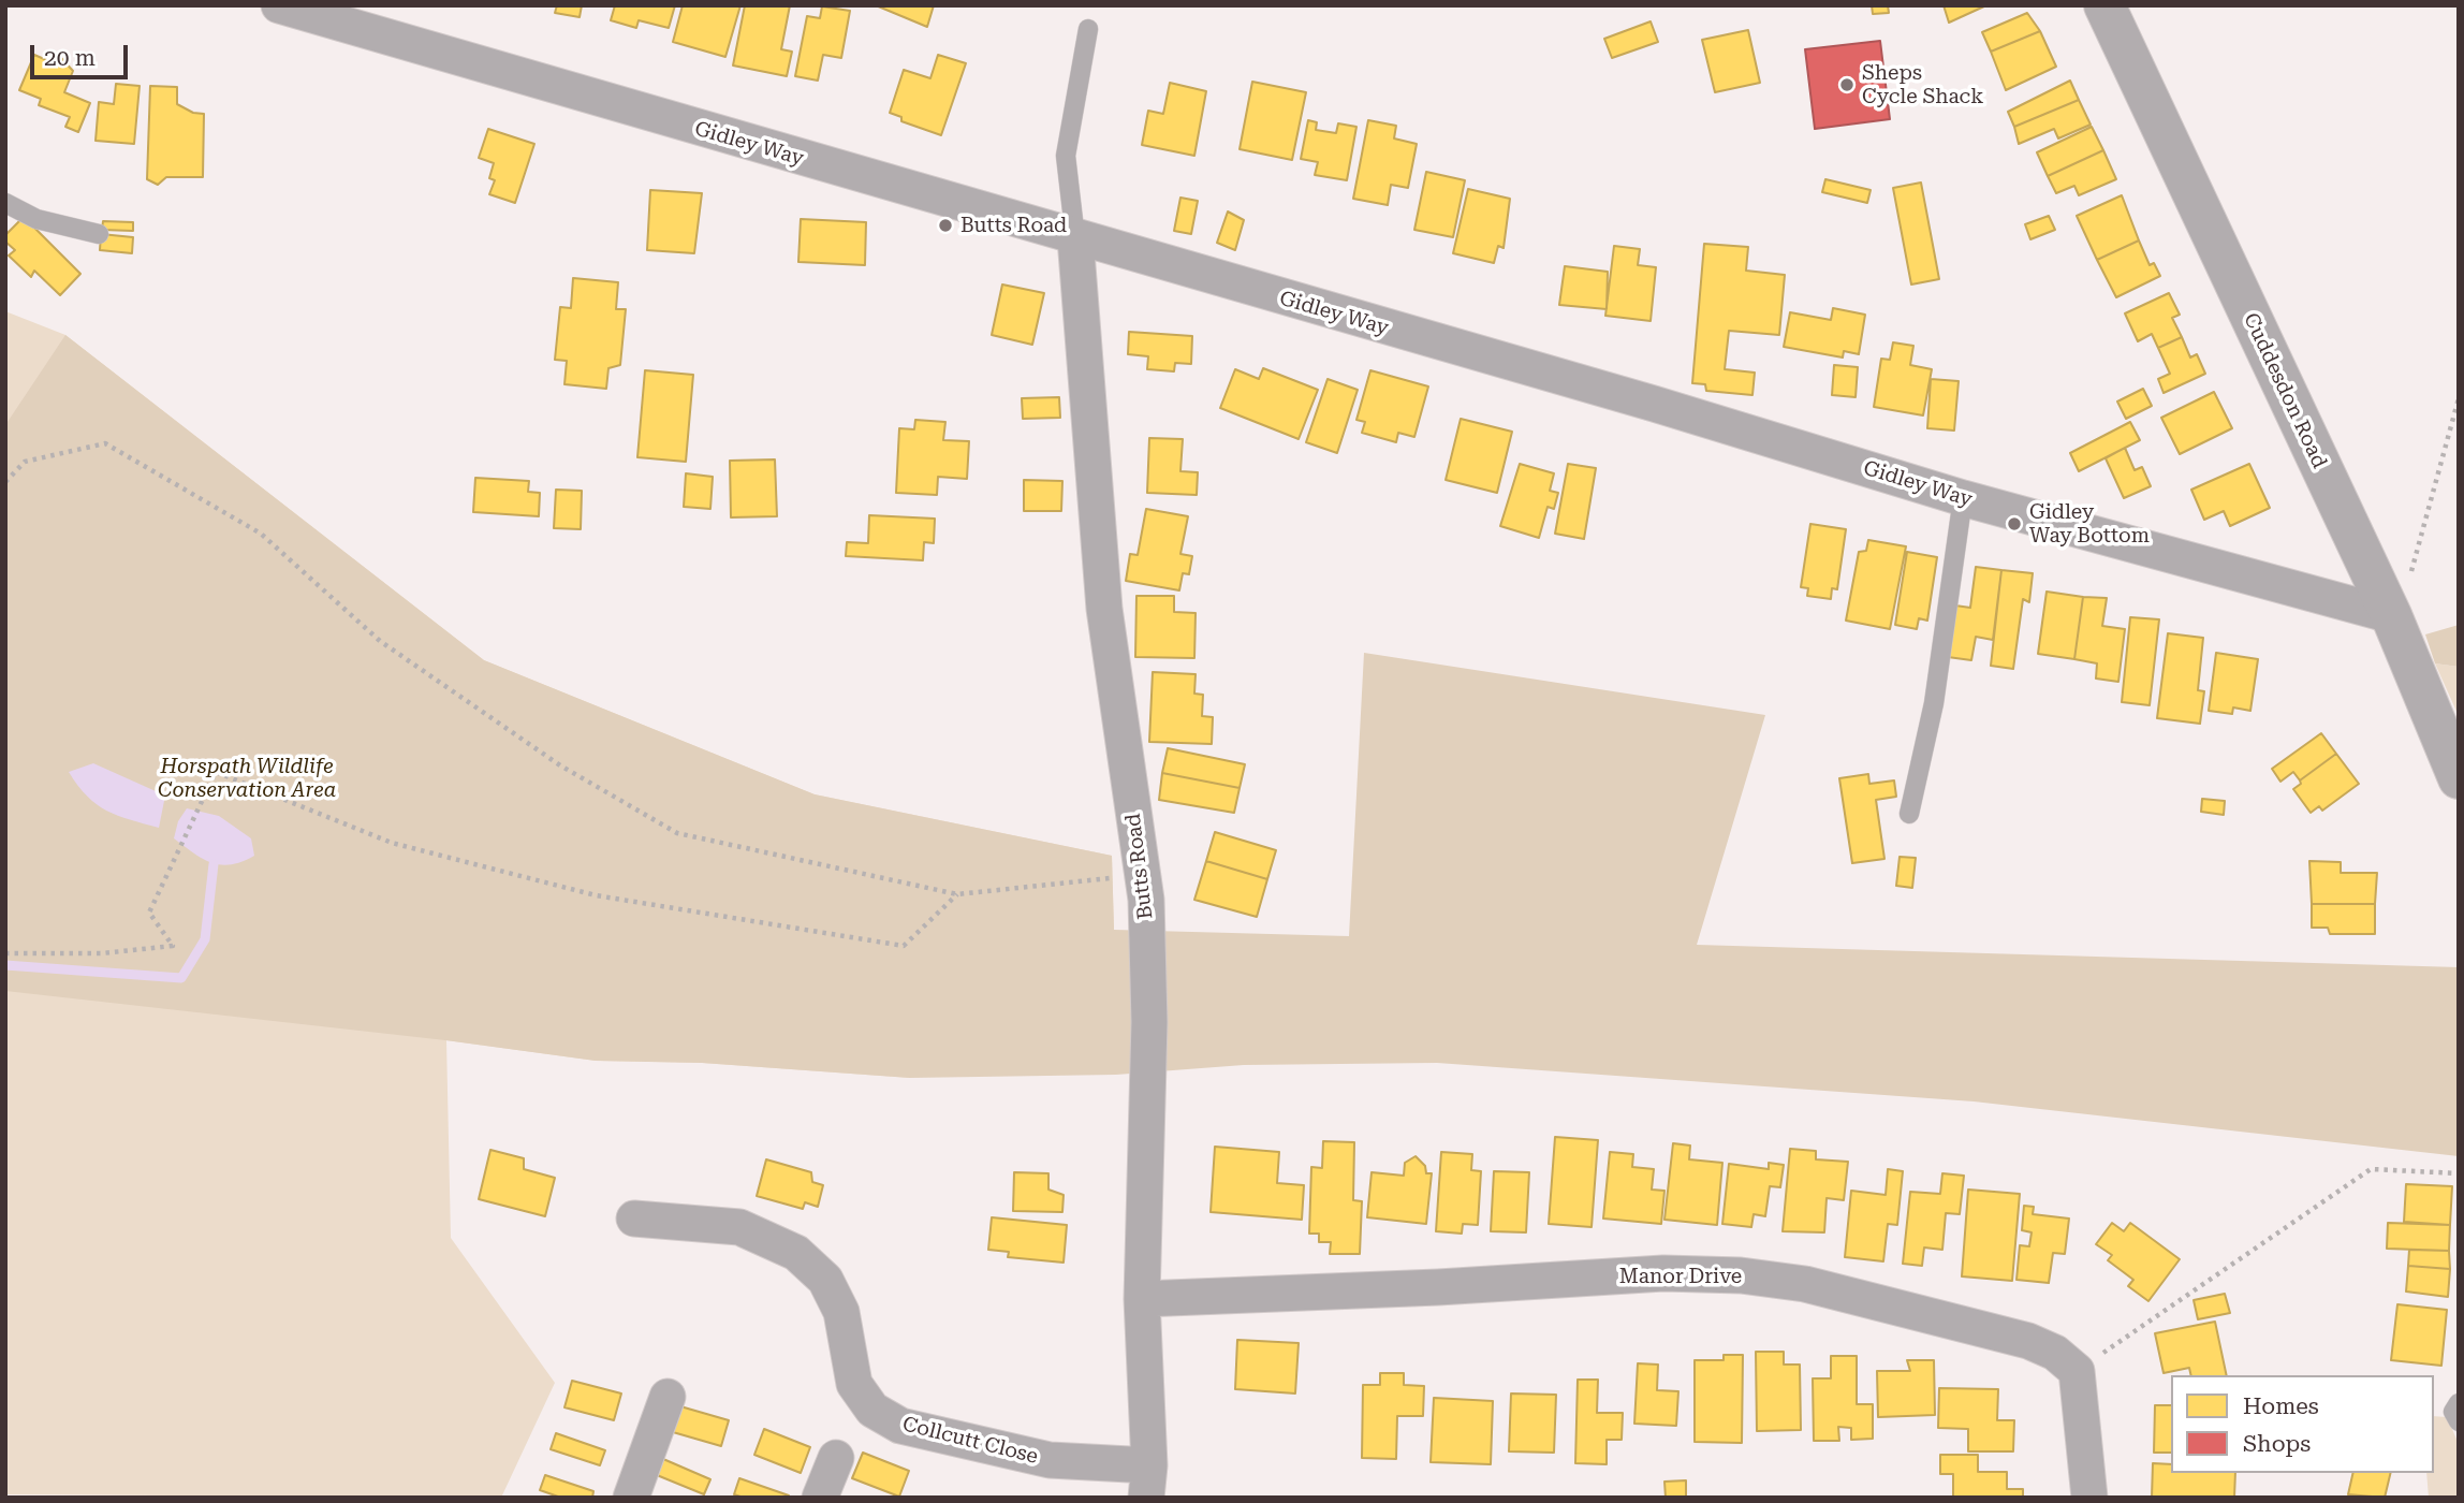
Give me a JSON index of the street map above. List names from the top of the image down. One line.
{"streets":{"street":["Gidley Way","Cuddesdon Road","Butts Road","Manor Drive","Collcutt Close"]},"crossings":[["Gidley Way","Cuddesdon Road"],["Gidley Way","Butts Road"],["Butts Road","Manor Drive"],["Butts Road","Collcutt Close"]],"parks":["Horspath Wildlife Conservation Area"],"places":["Sheps Cycle Shack","Butts Road","Gidley Way Bottom"],"legend":["Homes","Shops"],"scale_bar":"20 m"}
